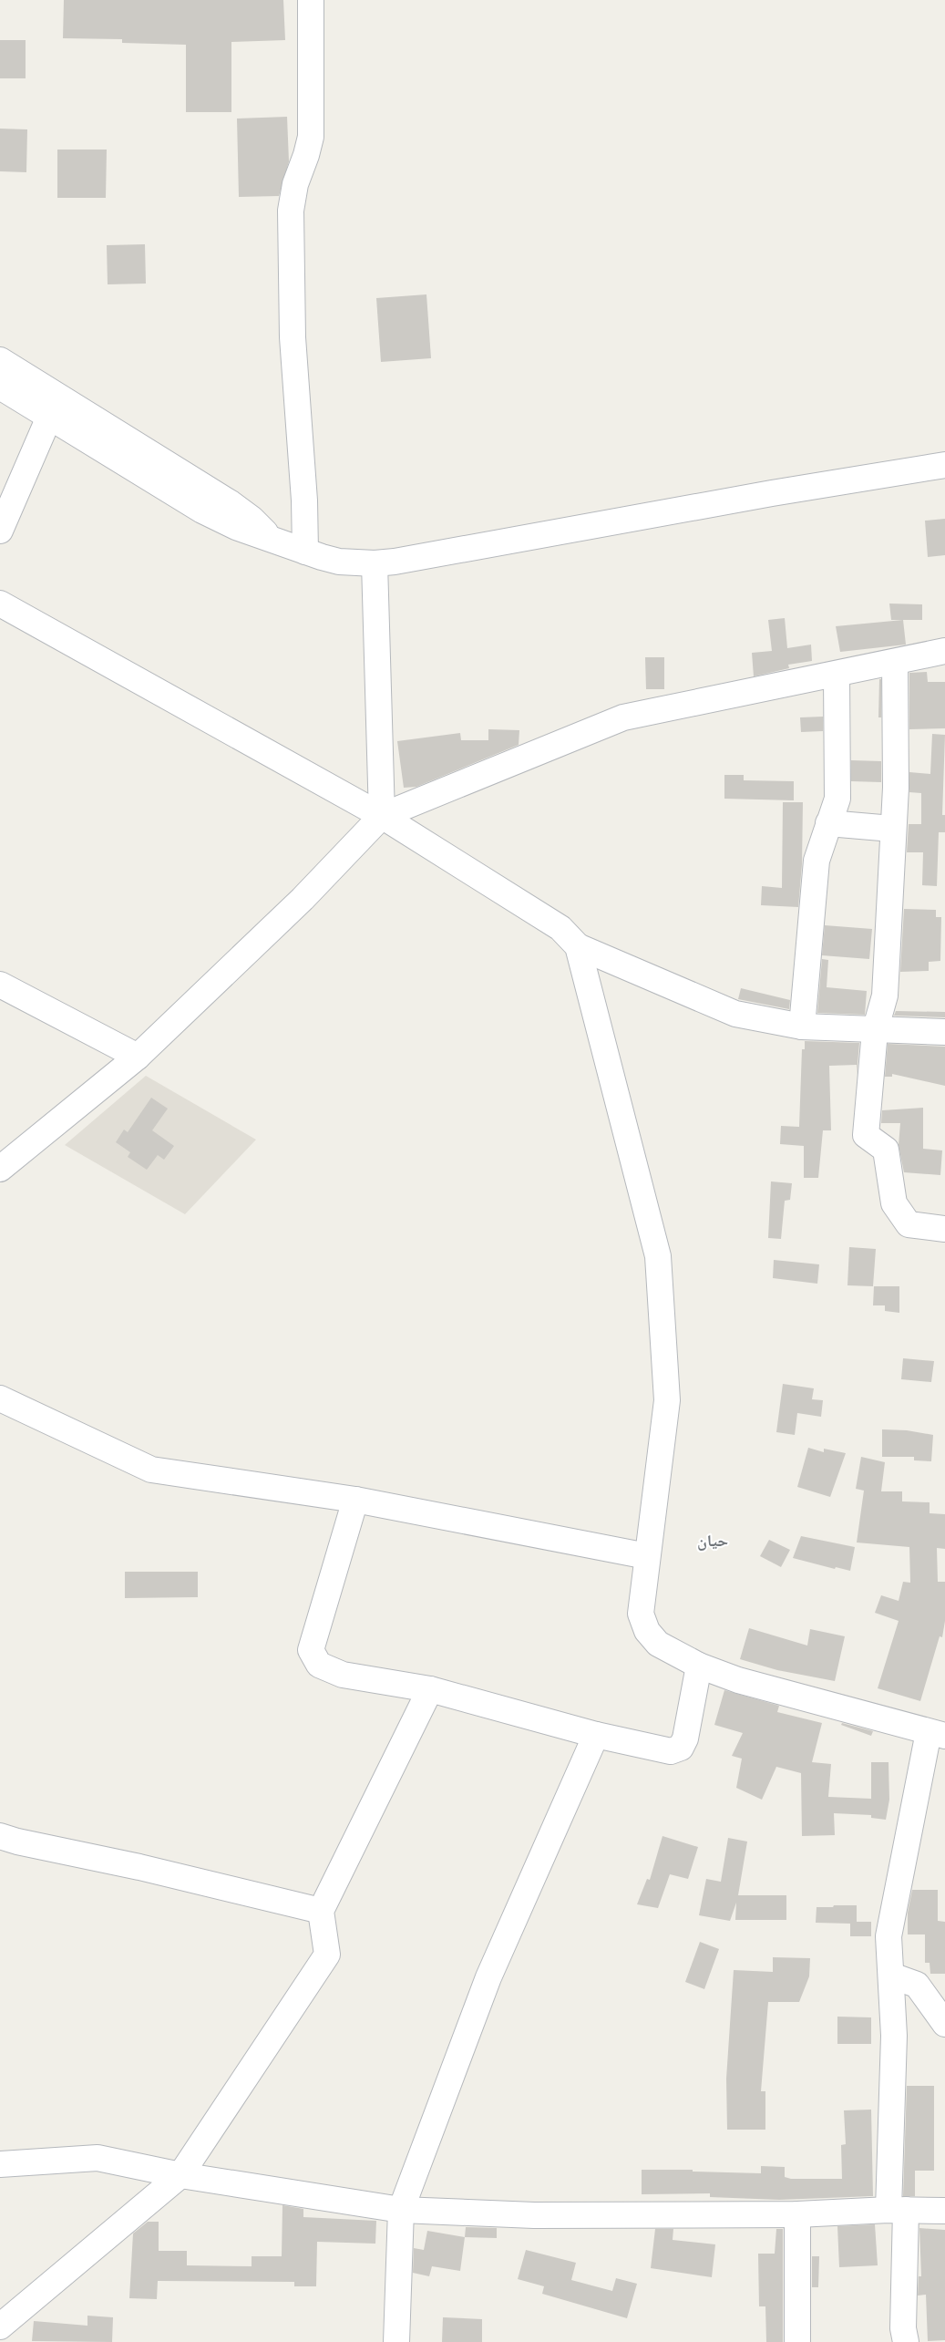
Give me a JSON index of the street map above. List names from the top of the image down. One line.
{"districts":["حيان"]}
